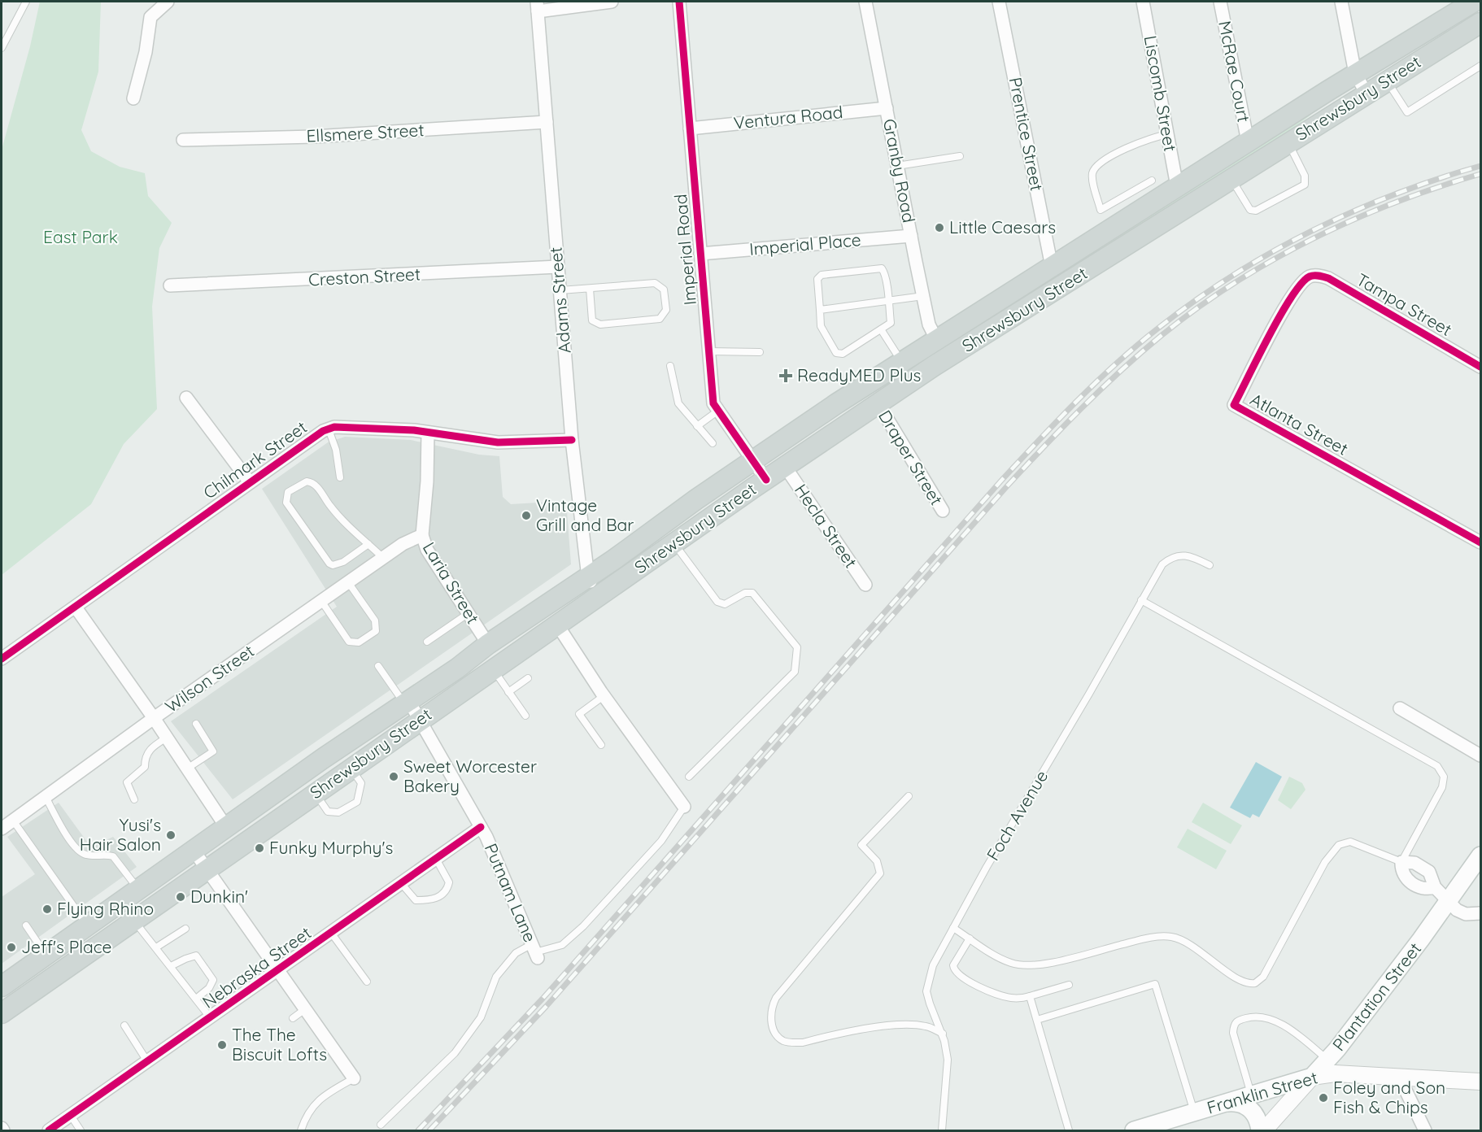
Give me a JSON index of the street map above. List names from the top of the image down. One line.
{"streets":{"main road":["Shrewsbury Street","Plantation Street","Franklin Street"],"street":["McRae Court","Liscomb Street","Ventura Road","Ellsmere Street","Prentice Street","Granby Road","Imperial Place","Imperial Road","Creston Street","Adams Street","Tampa Street","Atlanta Street","Draper Street","Chilmark Street","Hecla Street","Laria Street","Wilson Street","Putnam Lane","Nebraska Street"],"lane":["Foch Avenue"]},"crossings":[["McRae Court","Shrewsbury Street"],["Liscomb Street","Shrewsbury Street"],["Shrewsbury Street","Prentice Street"],["Shrewsbury Street","Granby Road"],["Shrewsbury Street","Imperial Road"],["Shrewsbury Street","Adams Street"],["Shrewsbury Street","Draper Street"],["Shrewsbury Street","Hecla Street"],["Shrewsbury Street","Laria Street"],["Shrewsbury Street","Putnam Lane"],["Ventura Road","Granby Road"],["Ventura Road","Imperial Road"],["Ellsmere Street","Adams Street"],["Granby Road","Imperial Place"],["Imperial Place","Imperial Road"],["Creston Street","Adams Street"],["Adams Street","Chilmark Street"],["Tampa Street","Atlanta Street"],["Chilmark Street","Laria Street"],["Laria Street","Wilson Street"],["Putnam Lane","Nebraska Street"],["Plantation Street","Franklin Street"]],"parks":["East Park"],"places":{"other":["Little Caesars","Vintage Grill and Bar","Sweet Worcester Bakery","Yusi's Hair Salon","Funky Murphy's","Dunkin'","Flying Rhino","Jeff's Place","The The Biscuit Lofts","Foley and Son Fish & Chips"],"health":["ReadyMED Plus"]}}
